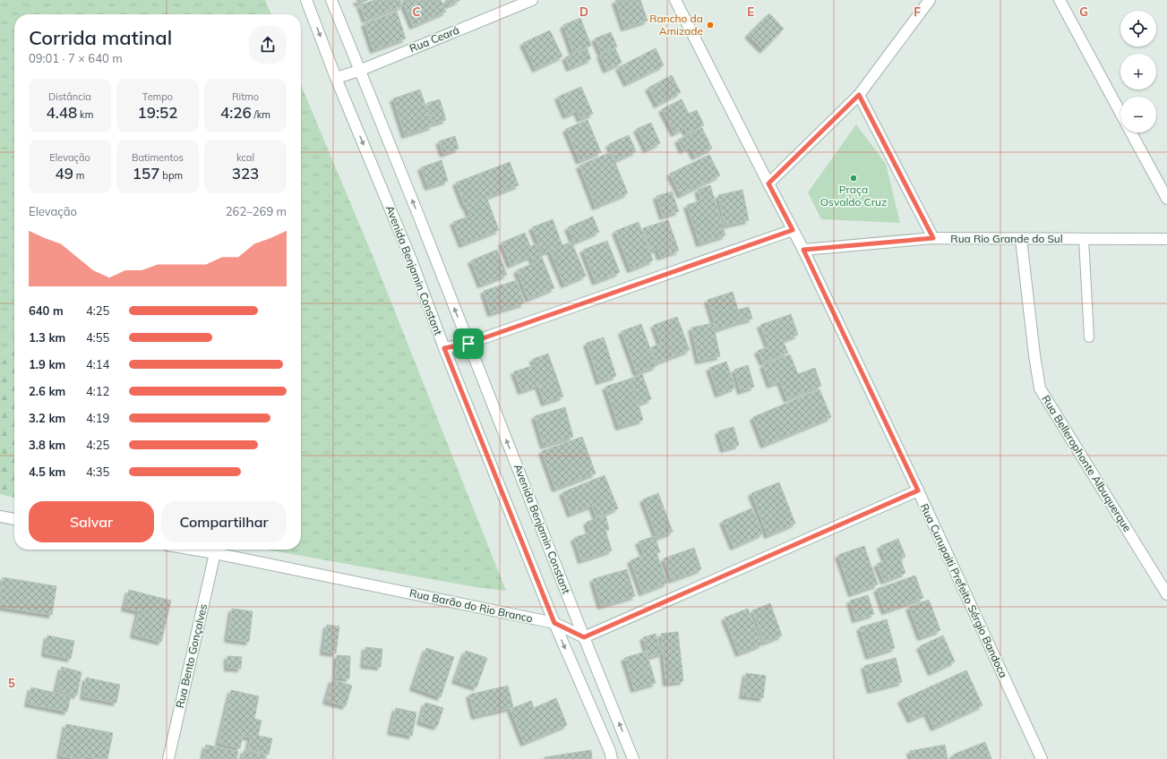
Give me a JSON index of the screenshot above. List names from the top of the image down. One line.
{"streets":{"street":["Rua Ceará","Rua Rio Grande do Sul","Avenida Benjamin Constant","Rua Bellerophonte Albuquerque","Rua Curupaiti Prefeito Sérgio Bandoca","Rua Barão do Rio Branco","Rua Bento Gonçalves"]},"crossings":[["Rua Ceará","Avenida Benjamin Constant"],["Rua Rio Grande do Sul","Rua Bellerophonte Albuquerque"],["Rua Rio Grande do Sul","Rua Curupaiti Prefeito Sérgio Bandoca"],["Avenida Benjamin Constant","Rua Barão do Rio Branco"],["Rua Barão do Rio Branco","Rua Bento Gonçalves"]],"places":["Rancho da Amizade","Praça Osvaldo Cruz"],"page":{"map_buttons":["+","−"],"heading":["Corrida matinal","09:01 · 7 × 640 m"],"stats":[["Distância","4.48 km"],["Tempo","19:52"],["Ritmo","4:26 /km"],["Elevação","49 m"],["Batimentos","157 bpm"],["kcal","323"]],"chart":["Elevação","262–269 m"],"list":[{"name":"640 m","note":"4:25"},{"name":"1.3 km","note":"4:55"},{"name":"1.9 km","note":"4:14"},{"name":"2.6 km","note":"4:12"},{"name":"3.2 km","note":"4:19"},{"name":"3.8 km","note":"4:25"},{"name":"4.5 km","note":"4:35"}],"buttons":["Salvar","Compartilhar"]},"grid":{"columns":["C","D","E","F","G"],"rows":["5"]}}
